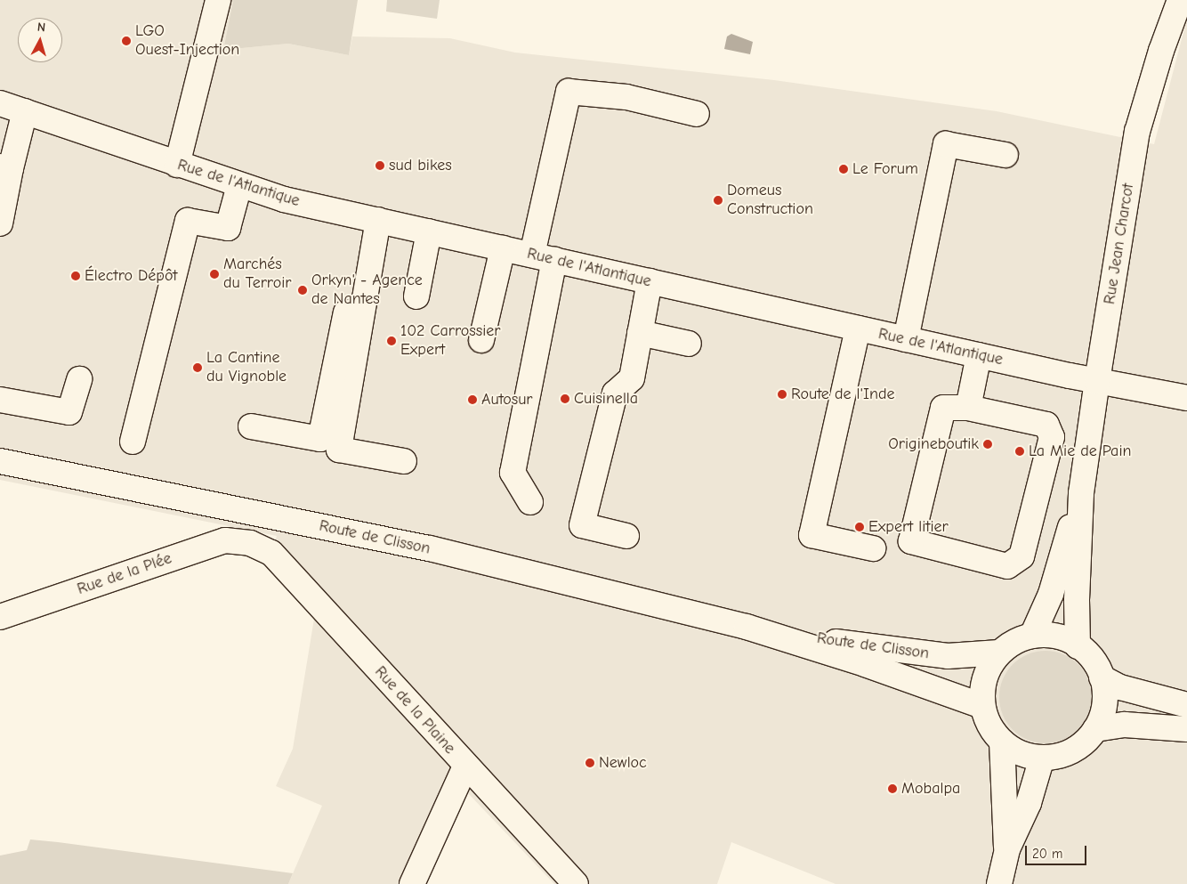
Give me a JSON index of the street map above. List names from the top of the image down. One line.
{"streets":{"street":["Rue de l'Atlantique","Rue Jean Charcot","Route de Clisson","Rue de la Plée","Rue de la Plaine"]},"crossings":[["Rue de l'Atlantique","Rue Jean Charcot"],["Rue Jean Charcot","Route de Clisson"],["Rue de la Plée","Rue de la Plaine"]],"places":["LGO Ouest-Injection","sud bikes","Le Forum","Domeus Construction","Marchés du Terroir","Électro Dépôt","Orkyn' - Agence de Nantes","102 Carrossier Expert","La Cantine du Vignoble","Route de l'Inde","Cuisinella","Autosur","Origineboutik","La Mie de Pain","Expert litier","Newloc","Mobalpa"],"scale_bar":"20 m","north":"top"}
